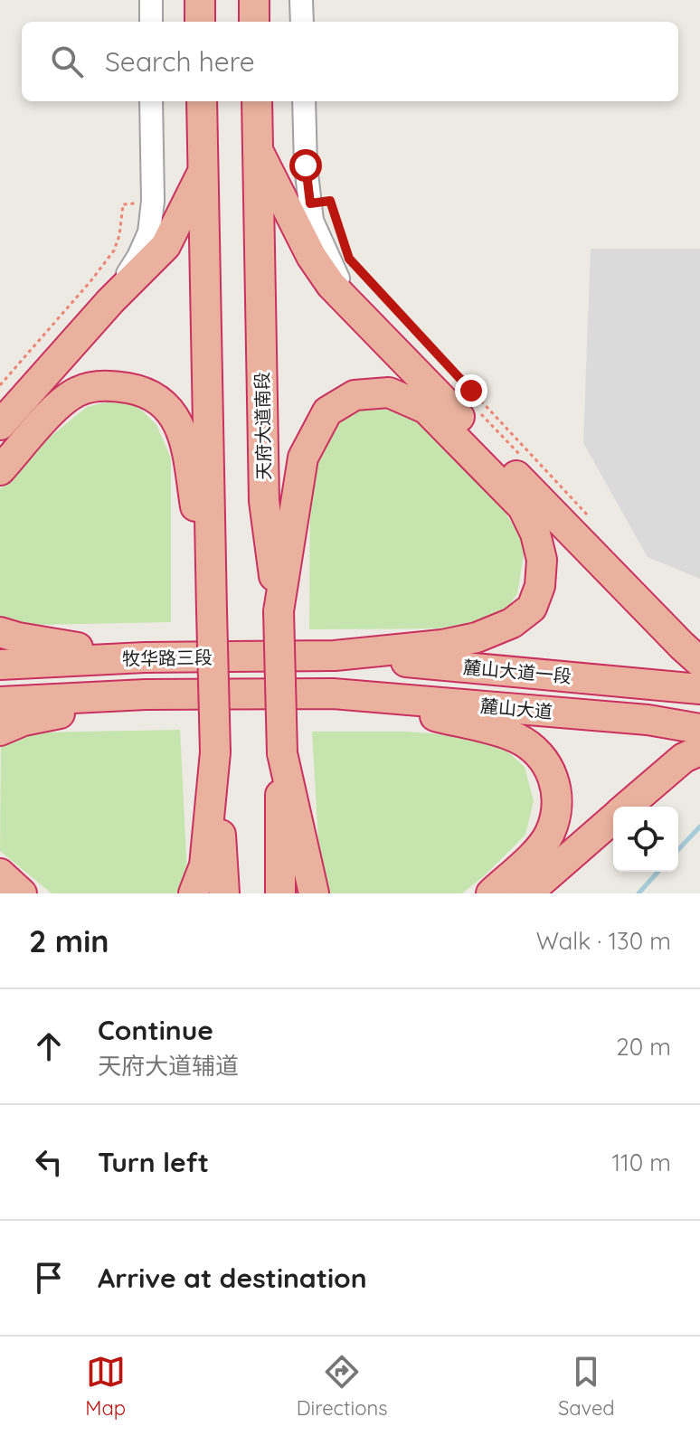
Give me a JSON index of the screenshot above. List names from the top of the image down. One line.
{"streets":{"highway":["天府大道南段","牧华路三段","麓山大道一段","麓山大道"]},"crossings":[["牧华路三段","麓山大道一段"],["牧华路三段","麓山大道"]],"page":{"search":"Search here","heading":["2 min","Walk · 130 m"],"list":[["Continue","天府大道辅道","20 m"],["Turn left","110 m"],"Arrive at destination"],"nav":["Map","Directions","Saved"]}}
